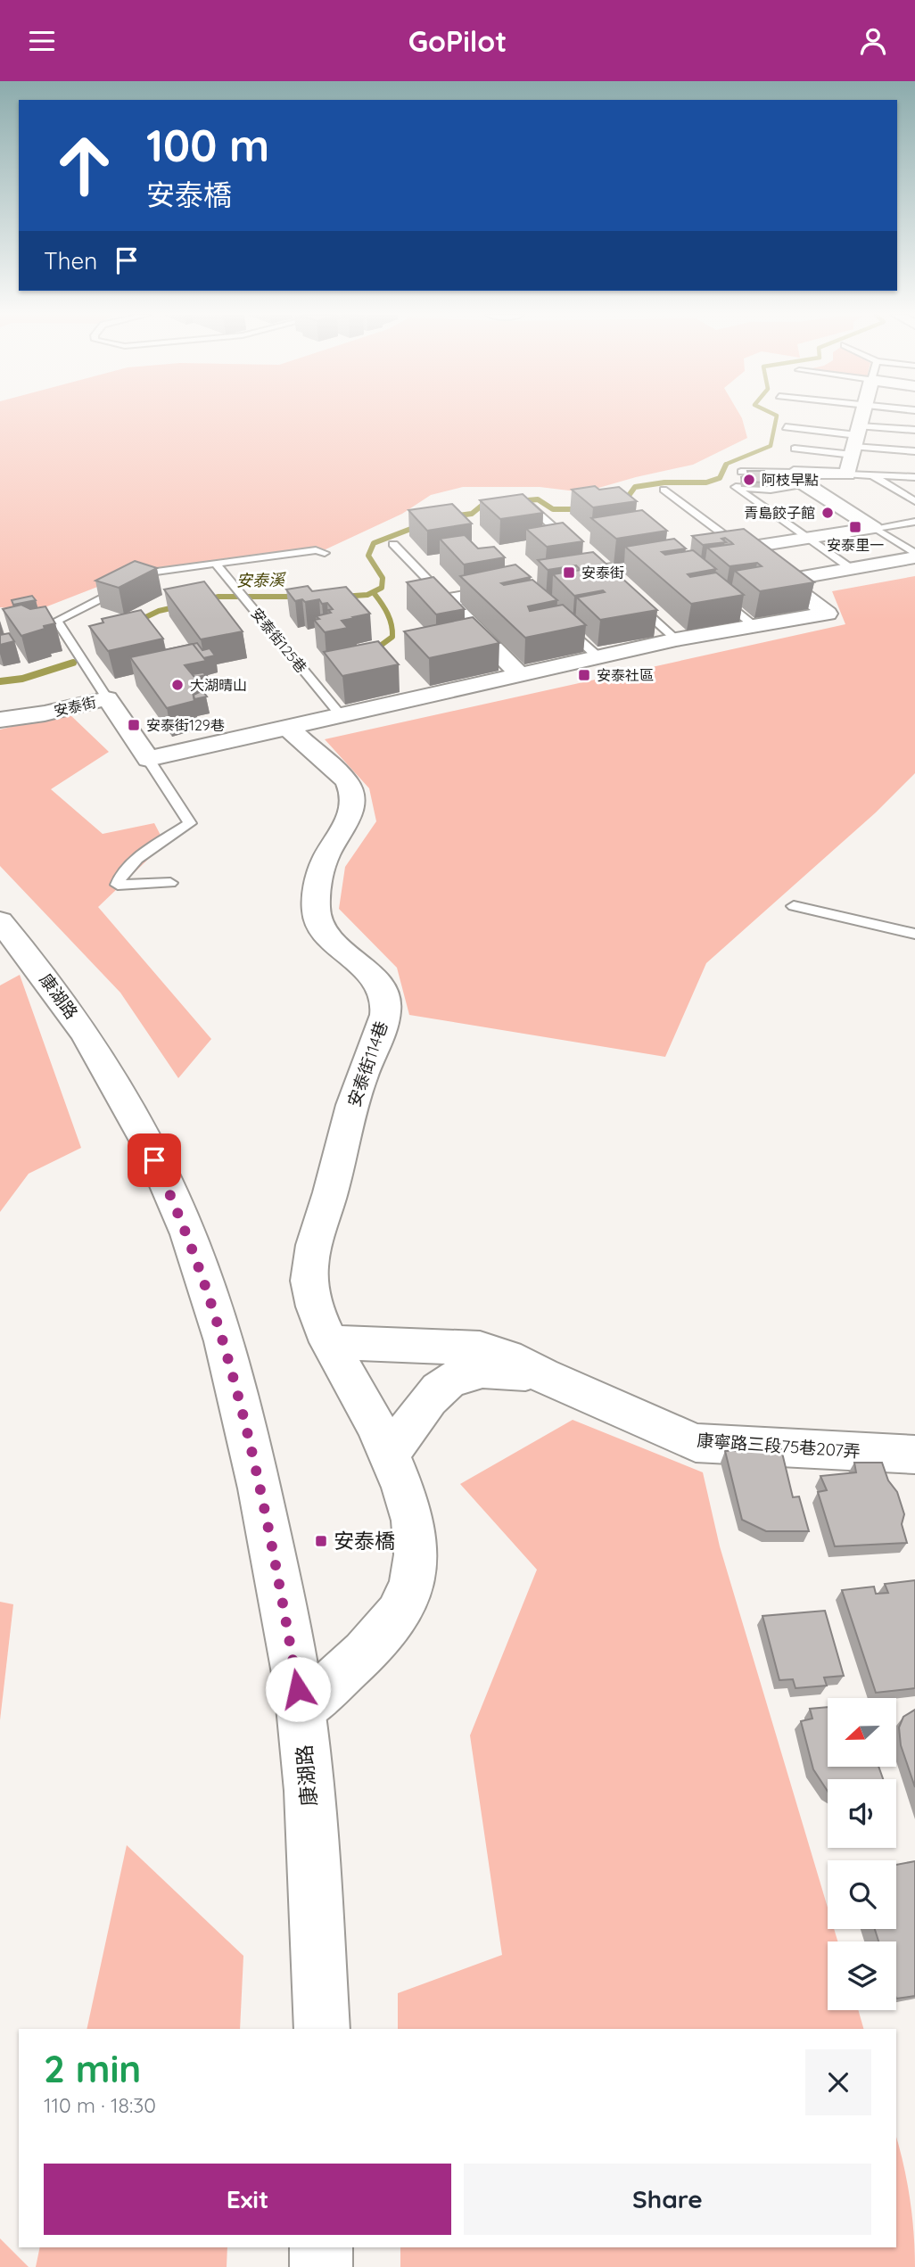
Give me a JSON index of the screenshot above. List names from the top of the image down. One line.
{"streets":{"street":["安泰街","康湖路","安泰街114巷","康寧路三段75巷207弄"],"lane":["安泰街125巷"]},"crossings":[["康湖路","安泰街114巷"],["安泰街114巷","康寧路三段75巷207弄"]],"water":["安泰溪"],"places":{"other":["阿枝早點","青島餃子館","大湖晴山"],"transit":["安泰里一","安泰街","安泰社區","安泰街129巷","安泰橋"]},"north":"left","page":{"header":"GoPilot","turn":["100 m","安泰橋"],"then":"Then","heading":["2 min","110 m · 18:30"],"buttons":["Exit","Share"]}}
